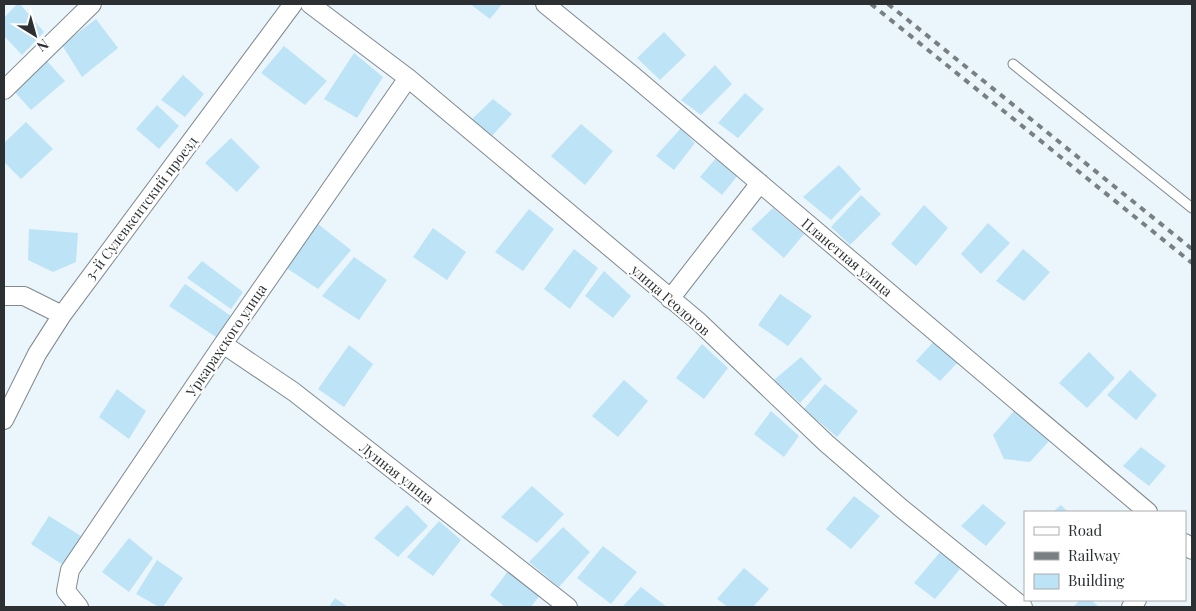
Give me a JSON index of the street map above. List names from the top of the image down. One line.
{"streets":{"street":["3-й Сулевкентский проезд","Планетная улица","улица Геологов","Уркарахского улица","Лунная улица"]},"crossings":[["улица Геологов","Уркарахского улица"],["Уркарахского улица","Лунная улица"]],"legend":["Road","Railway","Building"],"north":"bottom right"}
